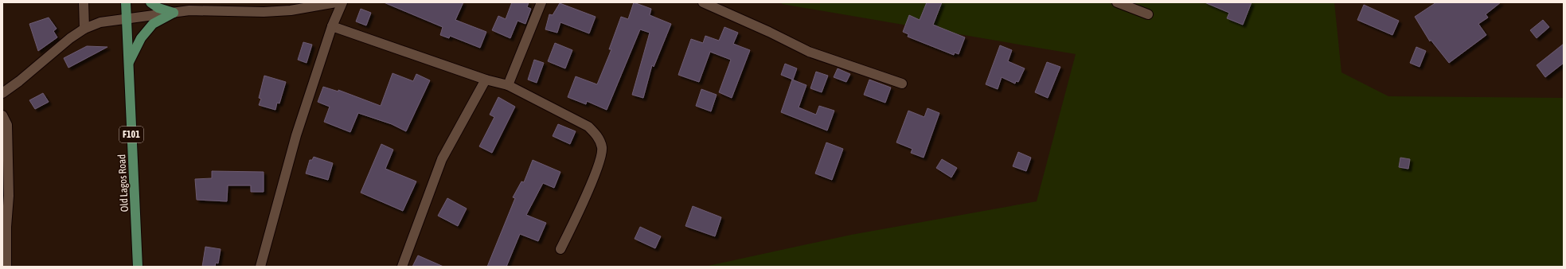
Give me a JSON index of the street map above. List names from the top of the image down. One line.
{"streets":{"main road":["F101","Old Lagos Road"]}}
